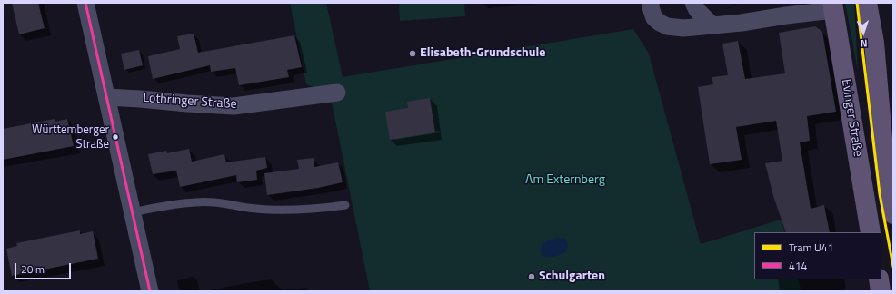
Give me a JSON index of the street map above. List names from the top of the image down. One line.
{"streets":{"main road":["Evinger Straße"],"street":["Lothringer Straße"]},"parks":["Am Externberg"],"places":["Elisabeth-Grundschule","Württemberger Straße","Schulgarten"],"lines":["tram line U41","transit line 414"],"legend":["Tram U41","414"],"scale_bar":"20 m","north":"bottom"}
